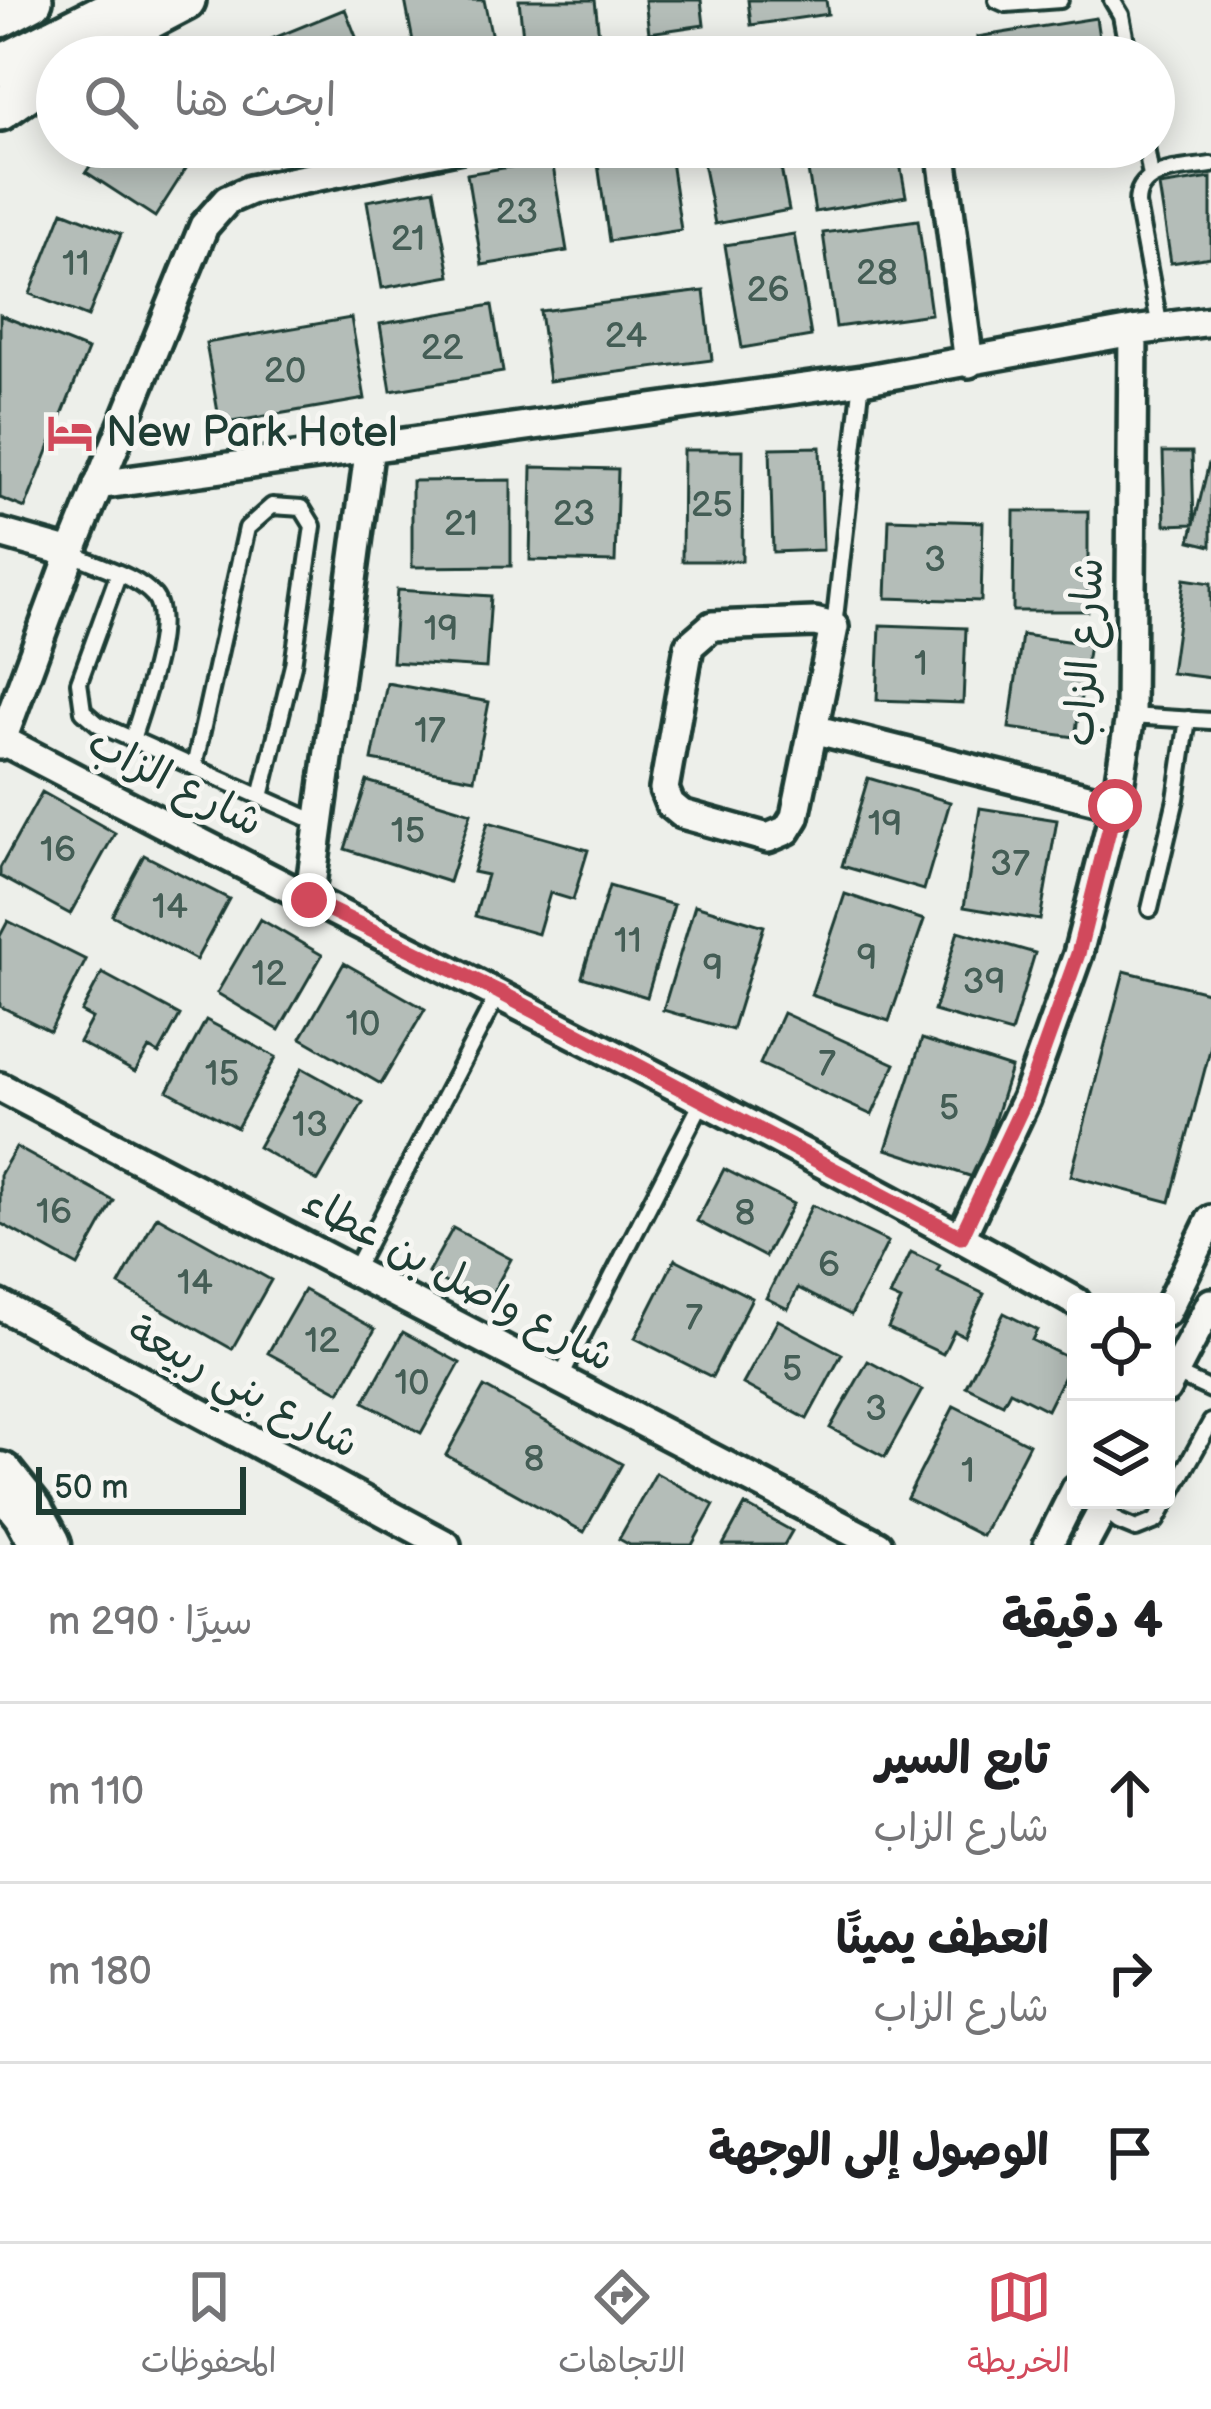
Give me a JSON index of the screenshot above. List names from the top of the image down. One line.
{"streets":{"street":["شارع الزاب","شارع واصل بن عطاء","شارع بني ربيعة"]},"places":{"hotel":["New Park Hotel"]},"house_numbers":["23","21","11","28","26","24","22","20","25","23","21","3","19","1","17","19","15","16","37","14","11","9","9","12","39","10","7","15","5","13","16","8","6","14","7","12","5","10","3","8","1"],"scale_bar":"50 m","page":{"search":"ابحث هنا","scale":"50 m","heading":["4 دقيقة","سيرًا · 290 m"],"list":[["تابع السير","شارع الزاب","110 m"],["انعطف يمينًا","شارع الزاب","180 m"],"الوصول إلى الوجهة"],"nav":["الخريطة","الاتجاهات","المحفوظات"]}}
